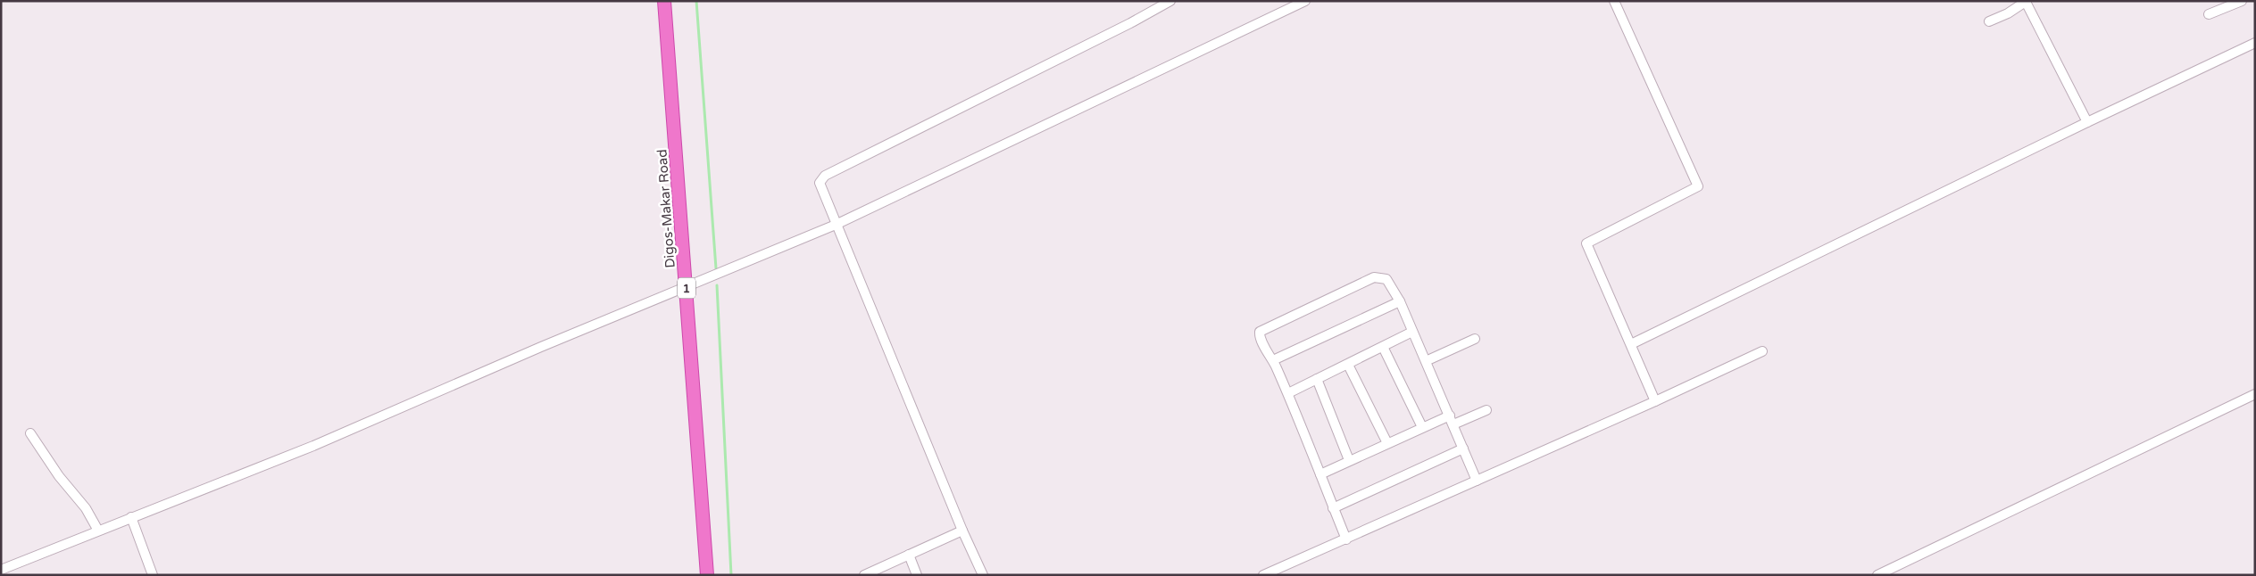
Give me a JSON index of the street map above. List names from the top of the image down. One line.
{"streets":{"highway":["Digos-Makar Road","1"]}}
